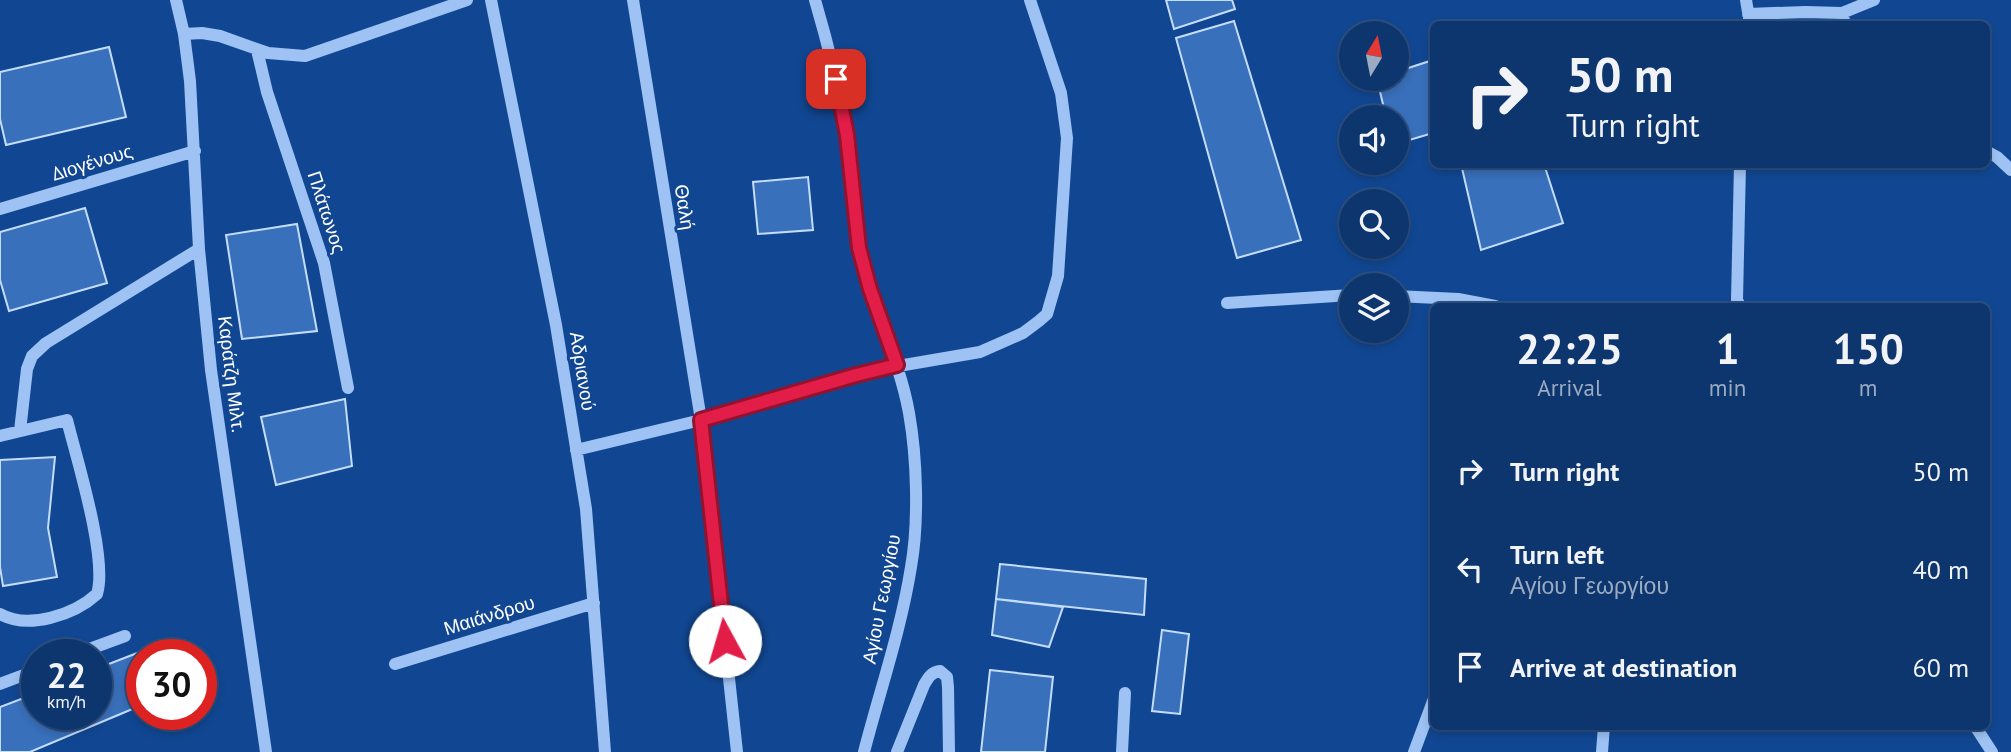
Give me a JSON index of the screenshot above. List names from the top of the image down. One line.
{"streets":{"street":["Διογένους","Θαλή","Πλάτωνος","Αδριανού","Καράτζη Μιλτ.","Αγίου Γεωργίου","Μαιάνδρου"]},"crossings":[["Διογένους","Καράτζη Μιλτ."],["Αδριανού","Μαιάνδρου"]],"north":"top","page":{"turn":["50 m","Turn right"],"eta":["22:25","Arrival","1","min","150","m"],"list":[{"name":"Turn right","value":"50 m"},{"name":"Turn left","note":"Αγίου Γεωργίου","value":"40 m"},{"name":"Arrive at destination","value":"60 m"}],"speed":"22 km/h","limit":"30"}}
